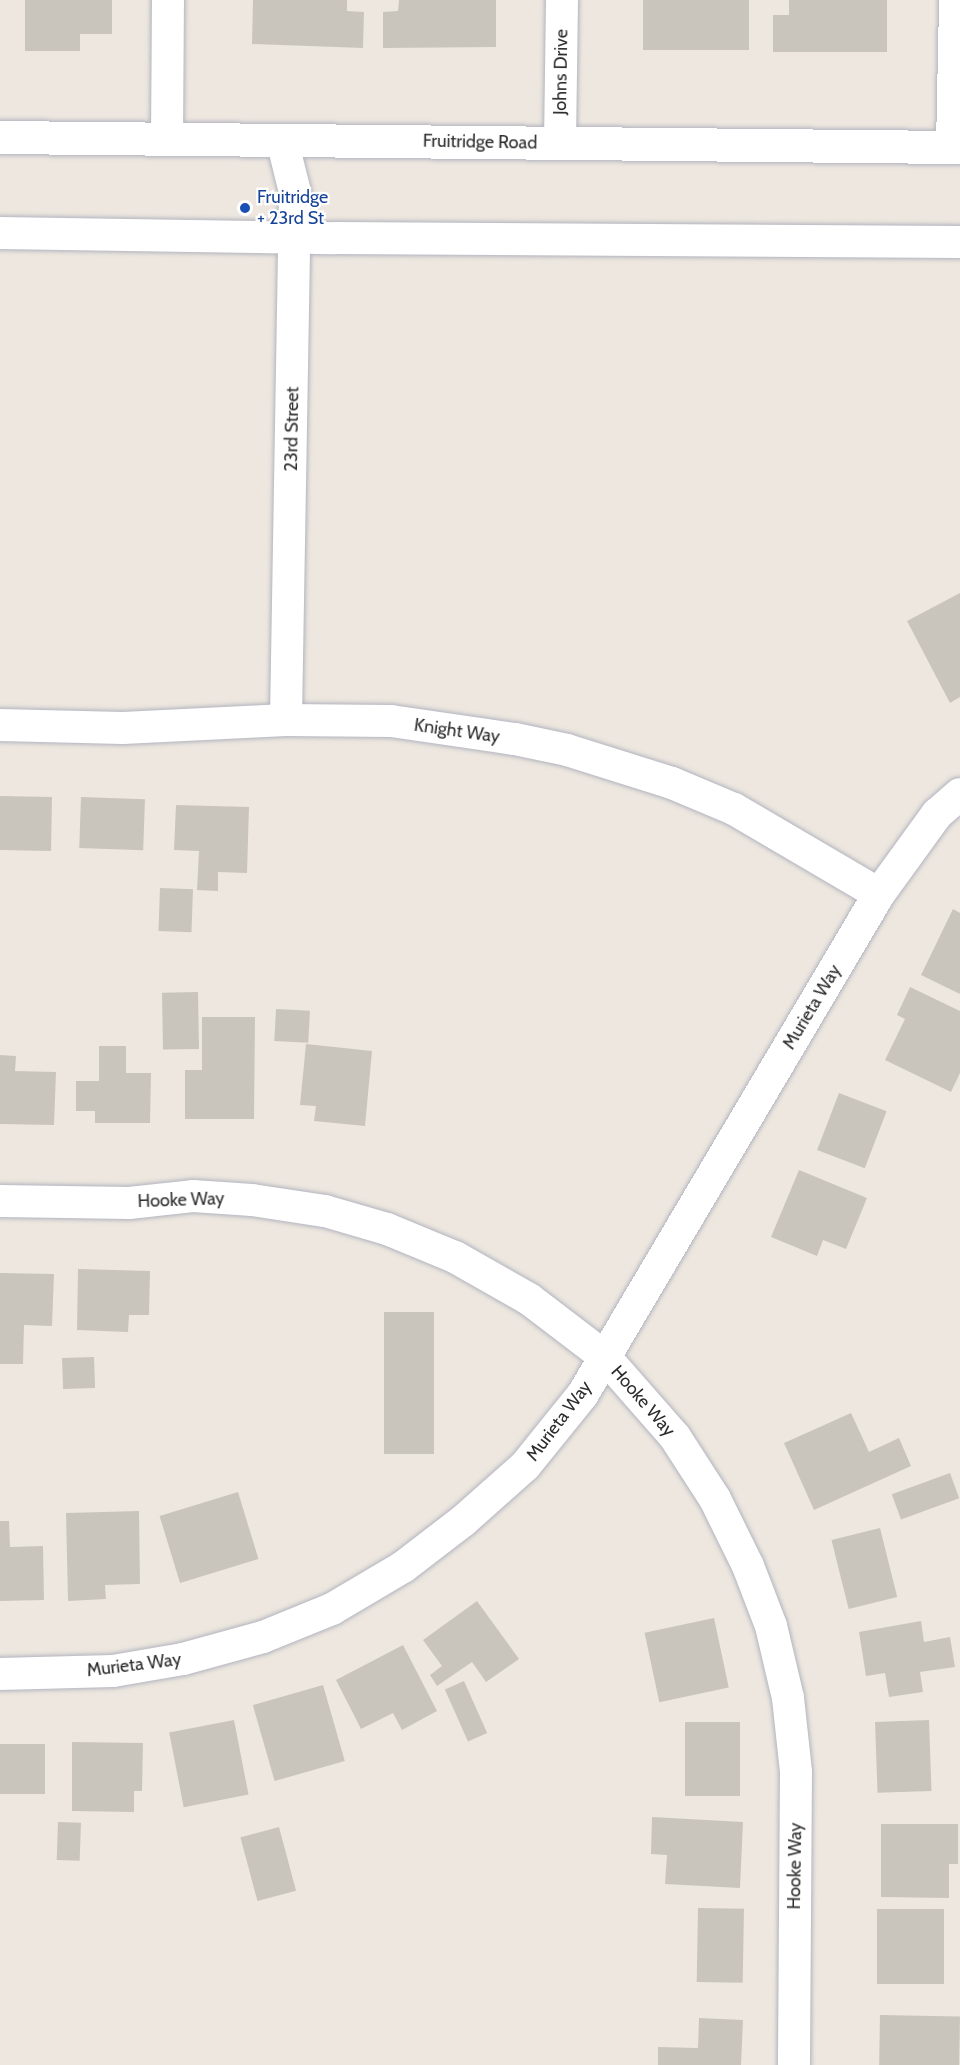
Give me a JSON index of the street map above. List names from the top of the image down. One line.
{"streets":{"main road":["Fruitridge Road"],"street":["Johns Drive","23rd Street","Knight Way","Murieta Way","Hooke Way"]},"crossings":[["Johns Drive","Fruitridge Road"],["Fruitridge Road","23rd Street"],["23rd Street","Knight Way"],["Knight Way","Murieta Way"],["Murieta Way","Hooke Way"]],"places":["Fruitridge + 23rd St"]}
